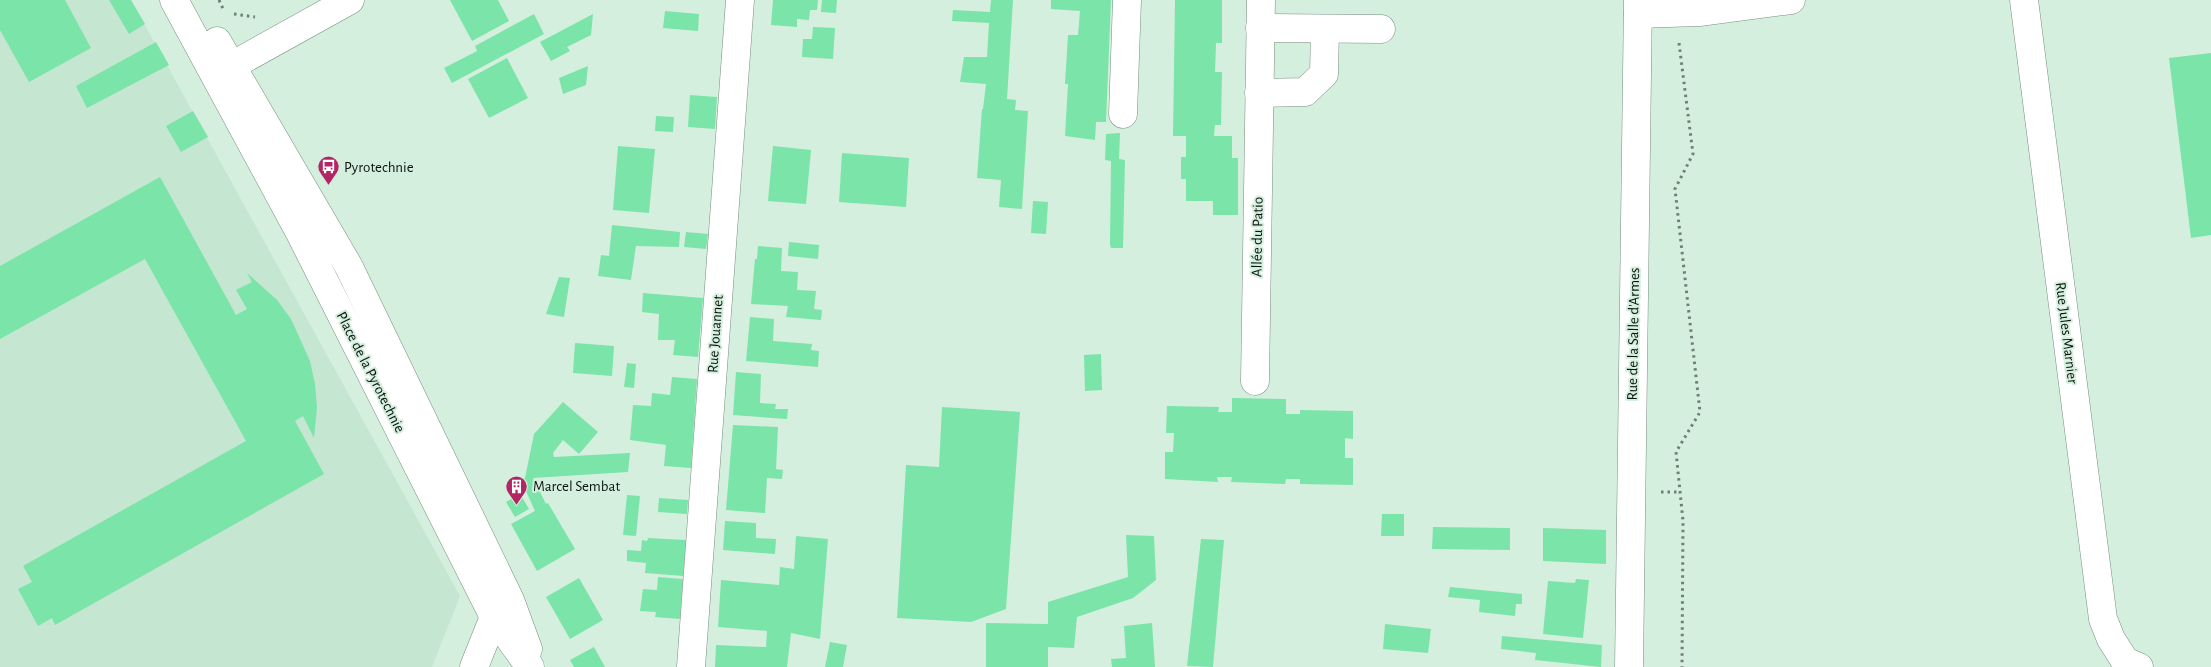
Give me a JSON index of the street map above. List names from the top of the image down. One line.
{"streets":{"street":["Allée du Patio","Rue Jules Marnier","Rue Jouannet","Rue de la Salle d'Armes","Place de la Pyrotechnie"]},"places":{"bus stop":["Pyrotechnie"],"building":["Marcel Sembat"]}}
